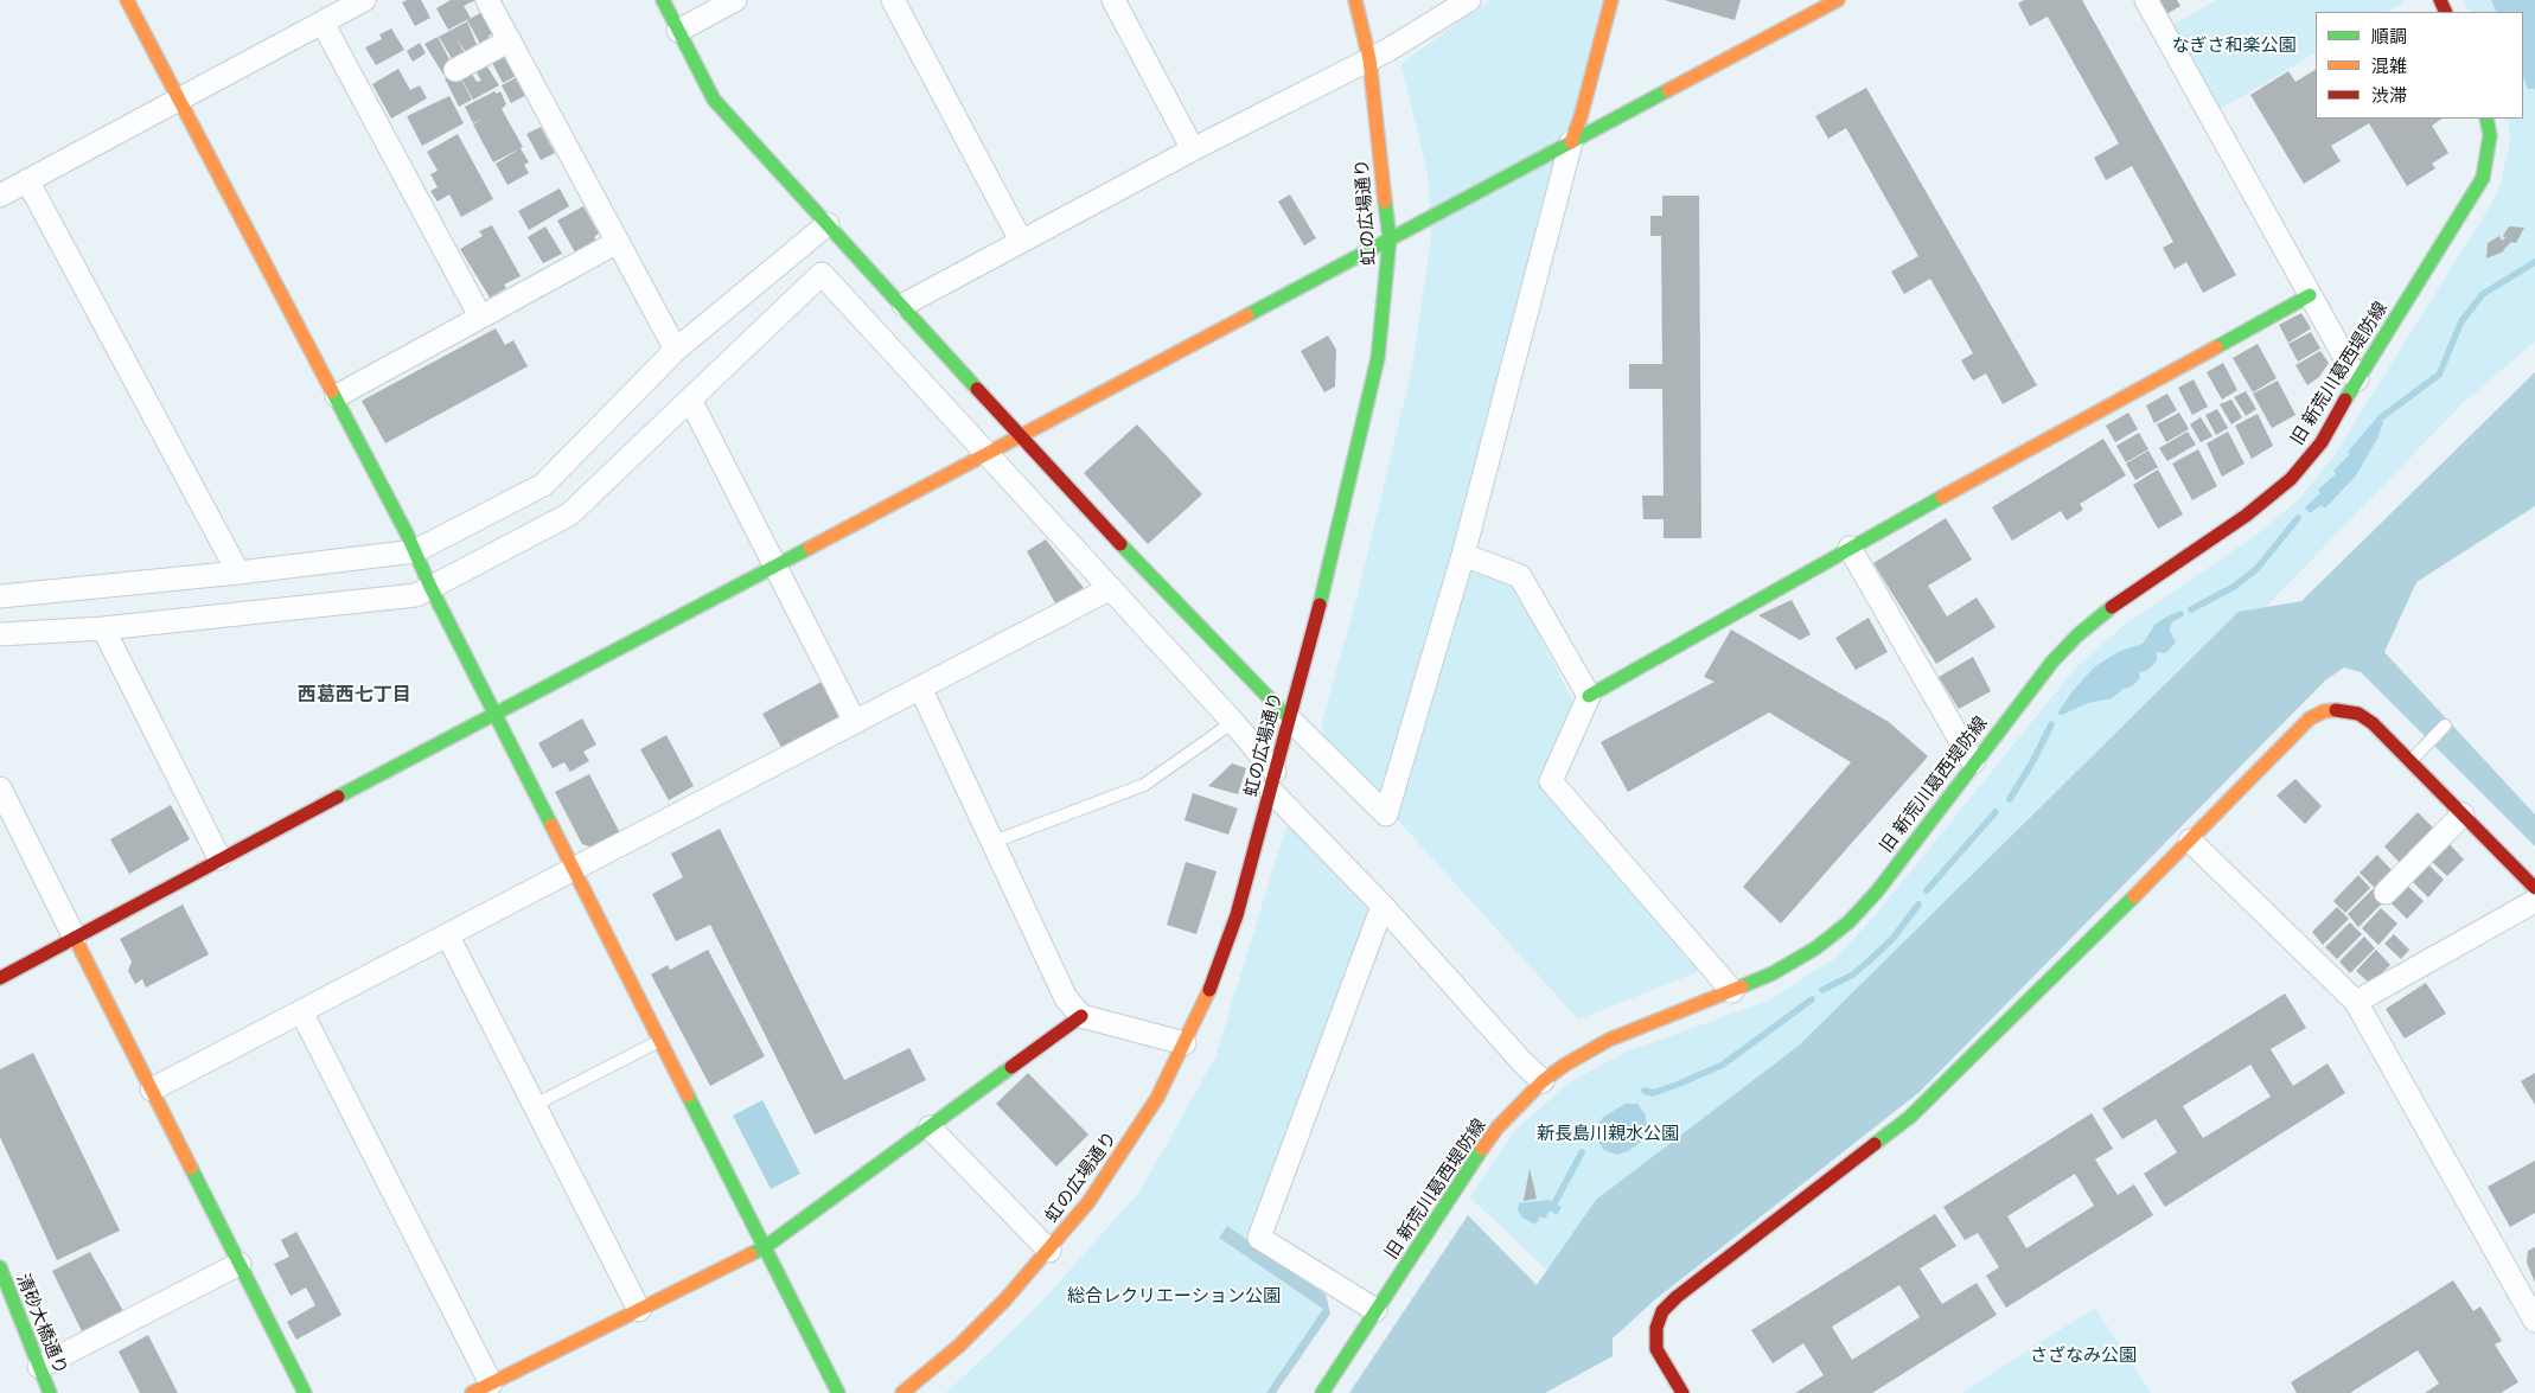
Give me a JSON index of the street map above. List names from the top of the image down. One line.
{"streets":{"street":["虹の広場通り","旧 新荒川葛西堤防線","清砂大橋通り"]},"districts":["西葛西七丁目"],"parks":["なぎさ和楽公園","新長島川親水公園","総合レクリエーション公園","さざなみ公園"],"legend":["順調","混雑","渋滞"]}
